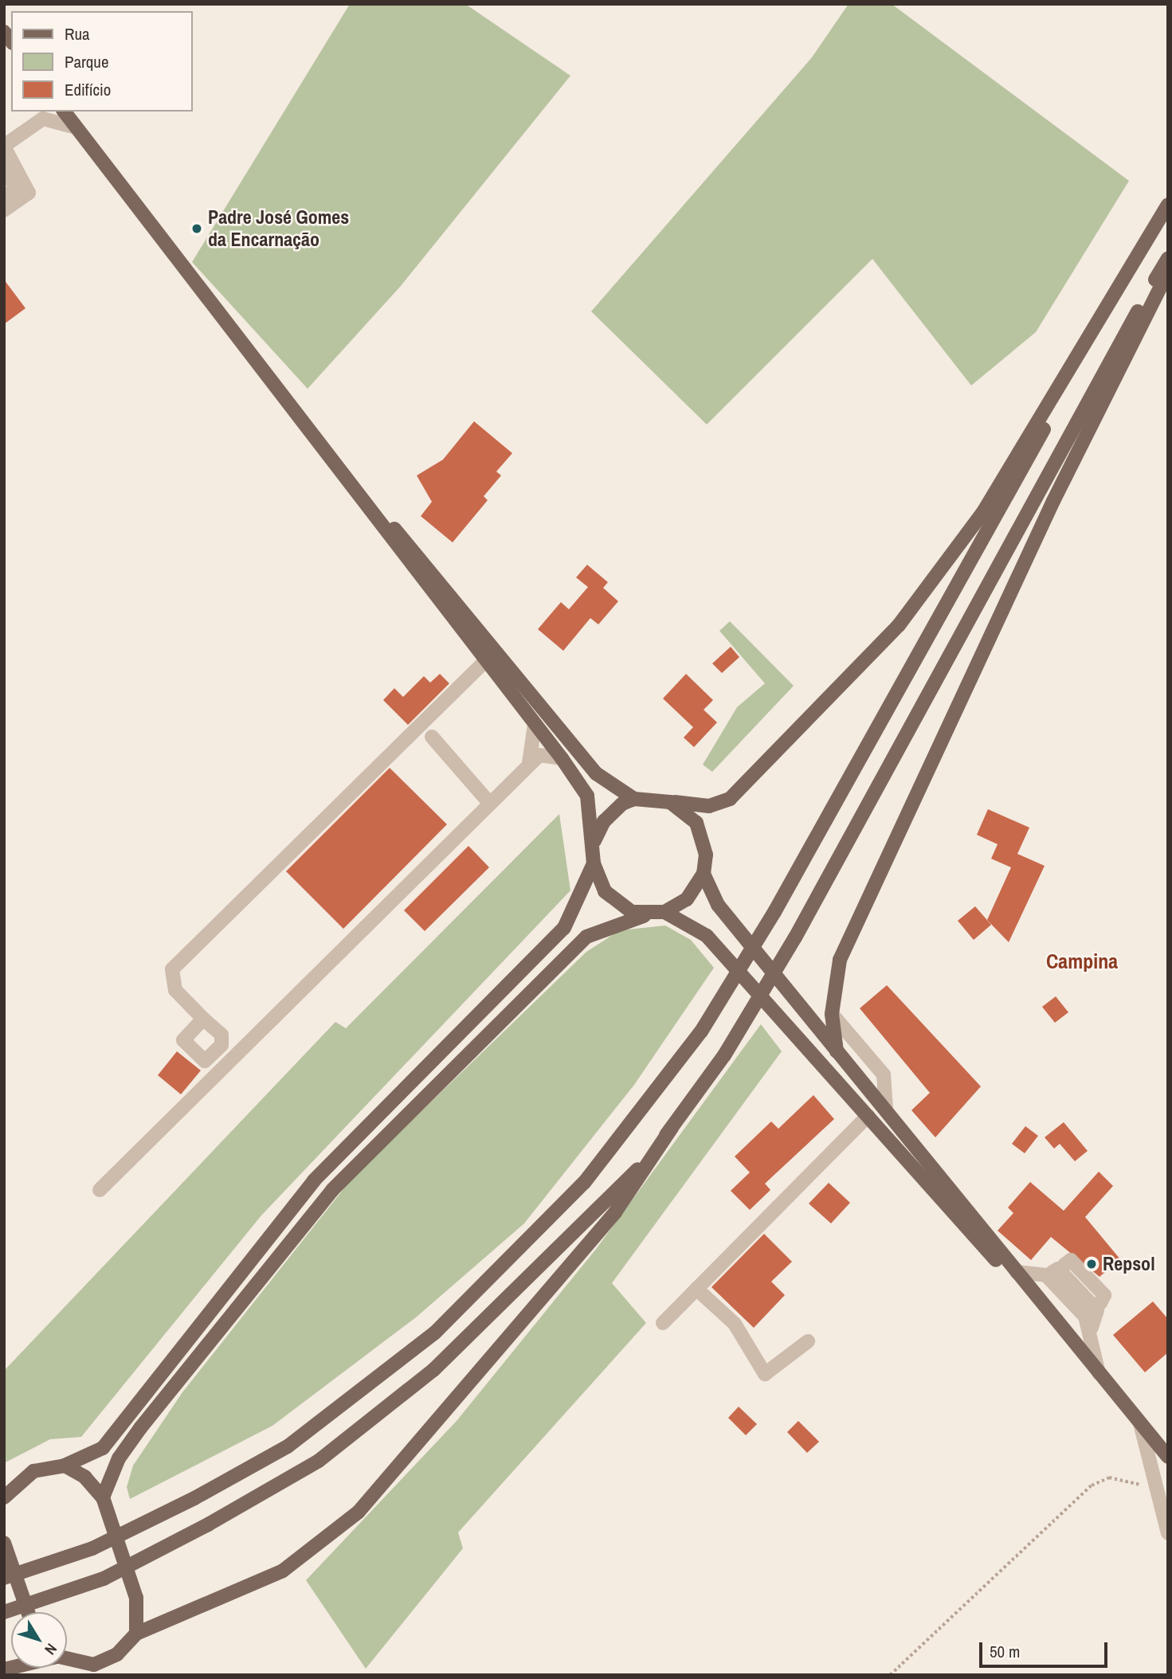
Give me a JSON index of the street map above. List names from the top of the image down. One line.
{"districts":["Campina"],"places":["Padre José Gomes da Encarnação","Repsol"],"legend":["Rua","Parque","Edifício"],"scale_bar":"50 m","north":"bottom right"}
